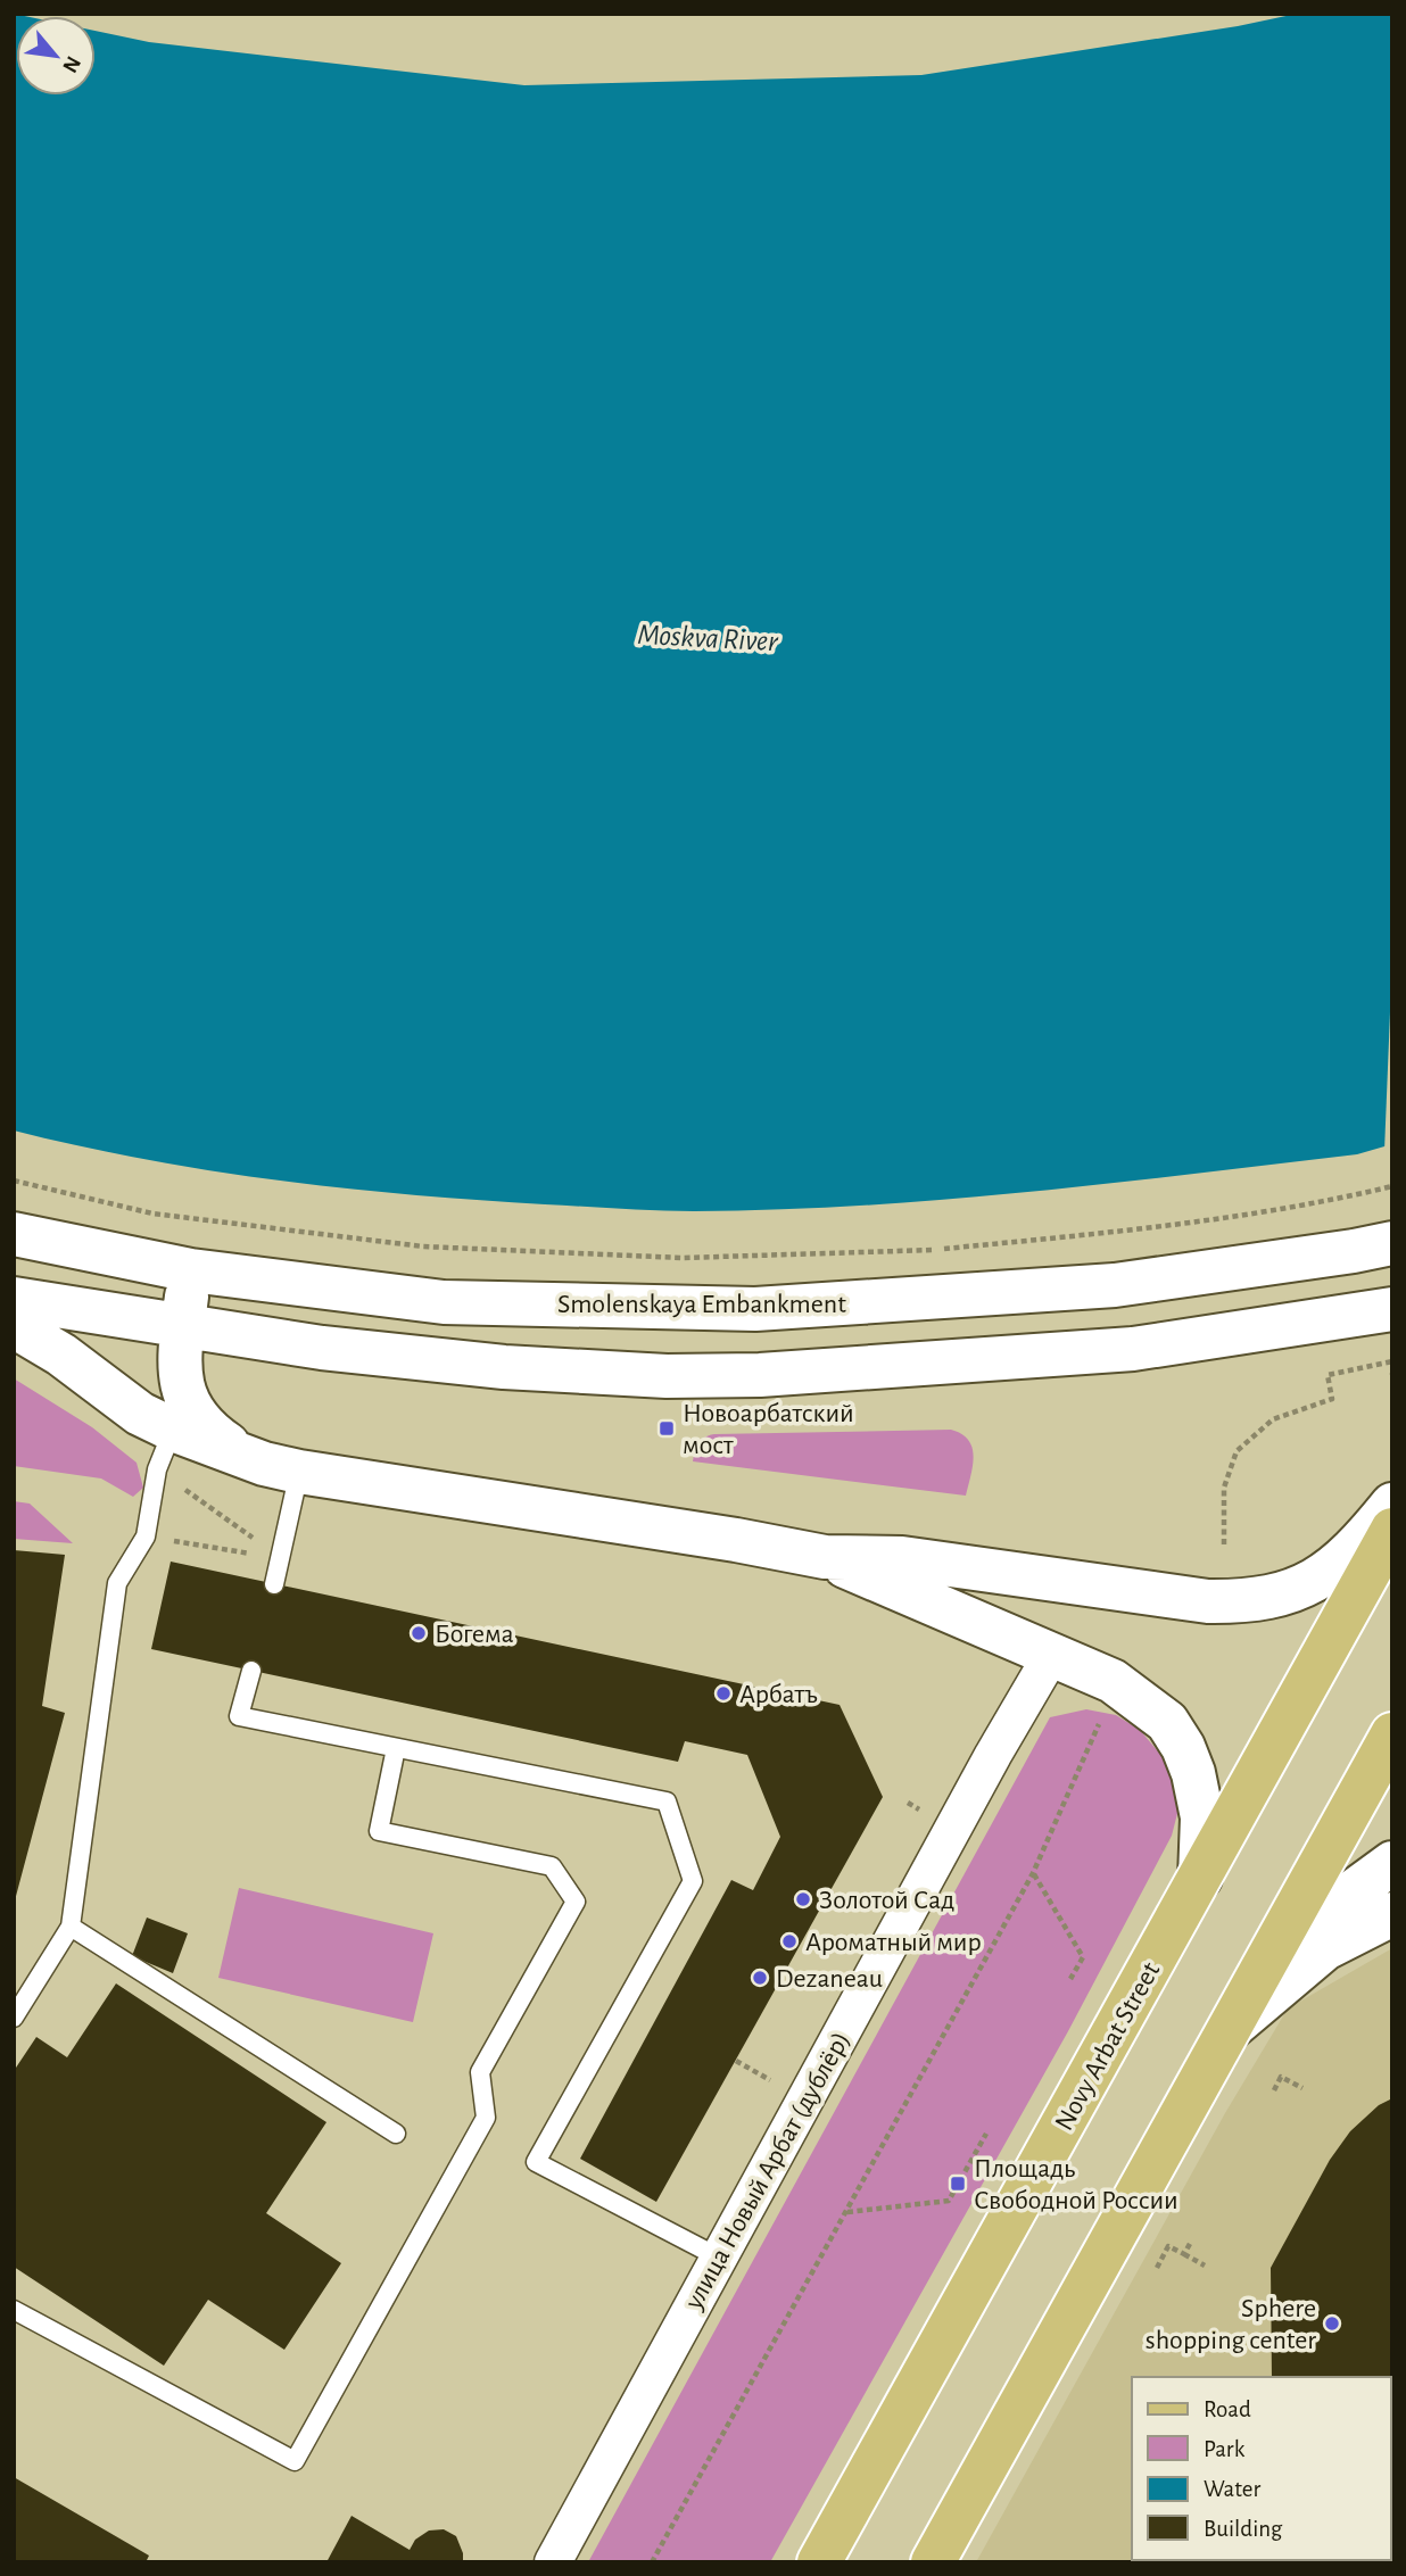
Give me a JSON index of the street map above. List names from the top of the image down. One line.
{"streets":{"main road":["Smolenskaya Embankment","Novy Arbat Street"],"street":["улица Новый Арбат (дублёр)"]},"water":["Moskva River"],"places":{"transit":["Новоарбатский мост","Площадь Свободной России"],"other":["Богема","Арбатъ","Золотой Сад","Ароматный мир","Dezaneau","Sphere shopping center"]},"legend":["Road","Park","Water","Building"],"north":"bottom right"}
